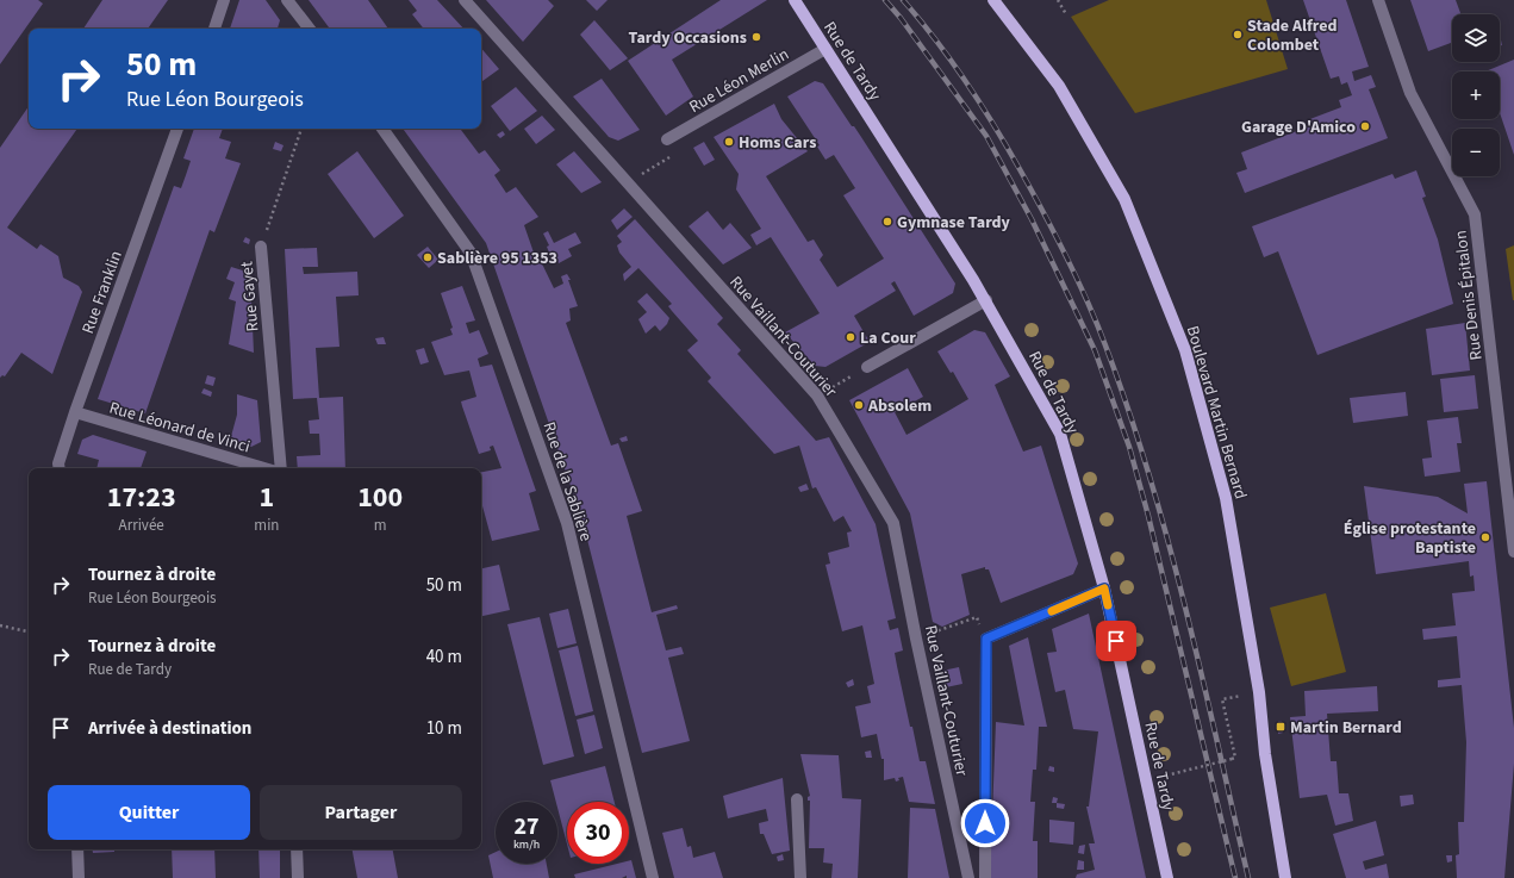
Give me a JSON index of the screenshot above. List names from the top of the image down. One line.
{"streets":{"main road":["Rue de Tardy","Boulevard Martin Bernard"],"street":["Rue Léon Merlin","Rue Franklin","Rue Denis Épitalon","Rue Gayet","Rue Vaillant-Couturier","Rue Léonard de Vinci","Rue de la Sablière"]},"crossings":[["Rue de Tardy","Rue Léon Merlin"],["Rue Franklin","Rue Léonard de Vinci"]],"places":{"other":["Stade Alfred Colombet","Tardy Occasions","Garage D'Amico","Homs Cars","Gymnase Tardy","Sablière 95 1353","La Cour","Absolem","Église protestante Baptiste"],"transit":["Martin Bernard"]},"page":{"map_buttons":["+","−"],"turn":["50 m","Rue Léon Bourgeois"],"eta":["17:23","Arrivée","1","min","100","m"],"list":[{"name":"Tournez à droite","note":"Rue Léon Bourgeois","value":"50 m"},{"name":"Tournez à droite","note":"Rue de Tardy","value":"40 m"},{"name":"Arrivée à destination","value":"10 m"}],"buttons":["Quitter","Partager"],"speed":"27 km/h","limit":"30"}}
